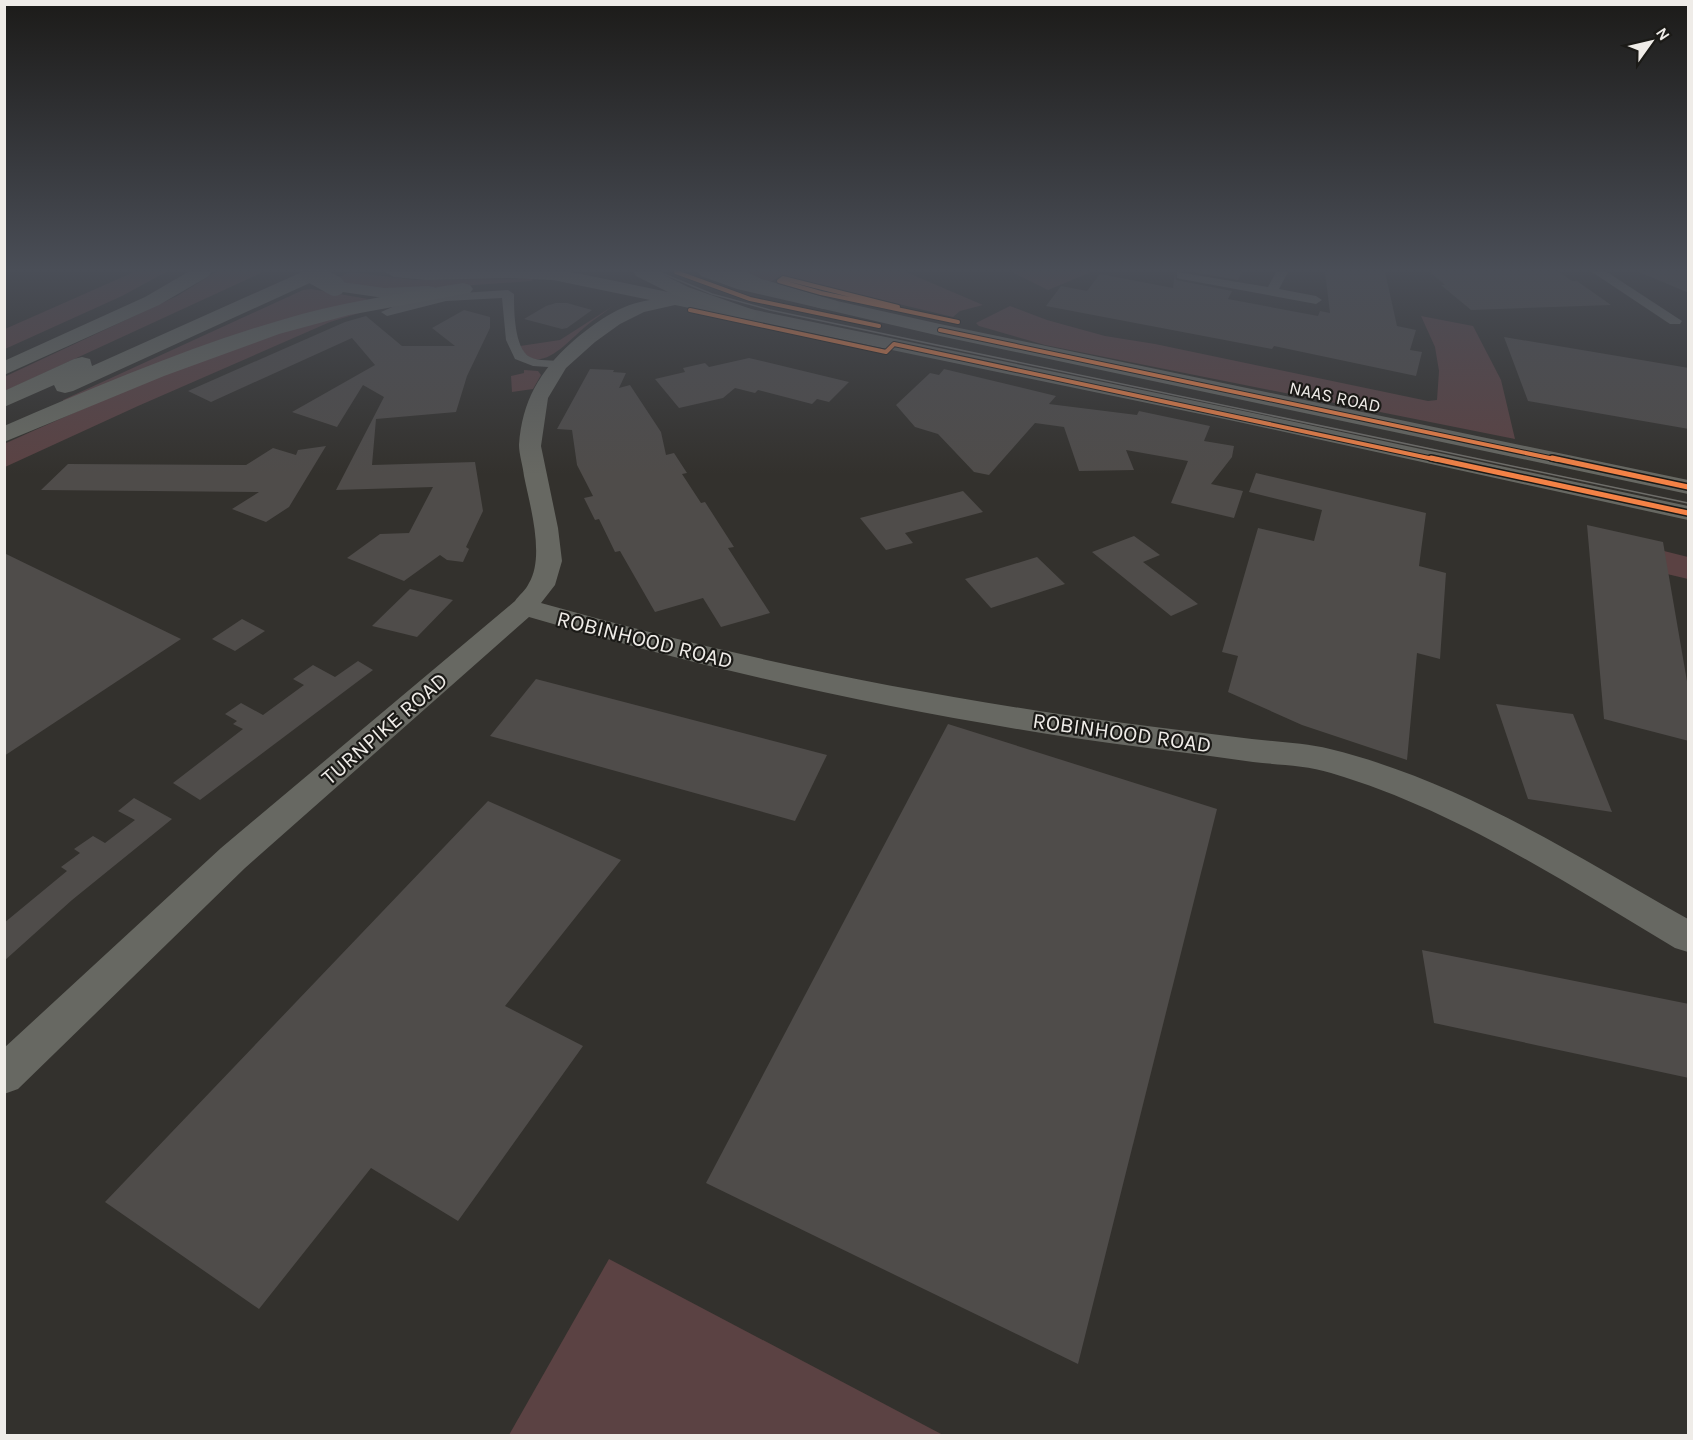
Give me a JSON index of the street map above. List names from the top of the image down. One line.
{"streets":{"main road":["NAAS ROAD","ROBINHOOD ROAD","TURNPIKE ROAD"]},"crossings":[["ROBINHOOD ROAD","TURNPIKE ROAD"]],"north":"top right"}
